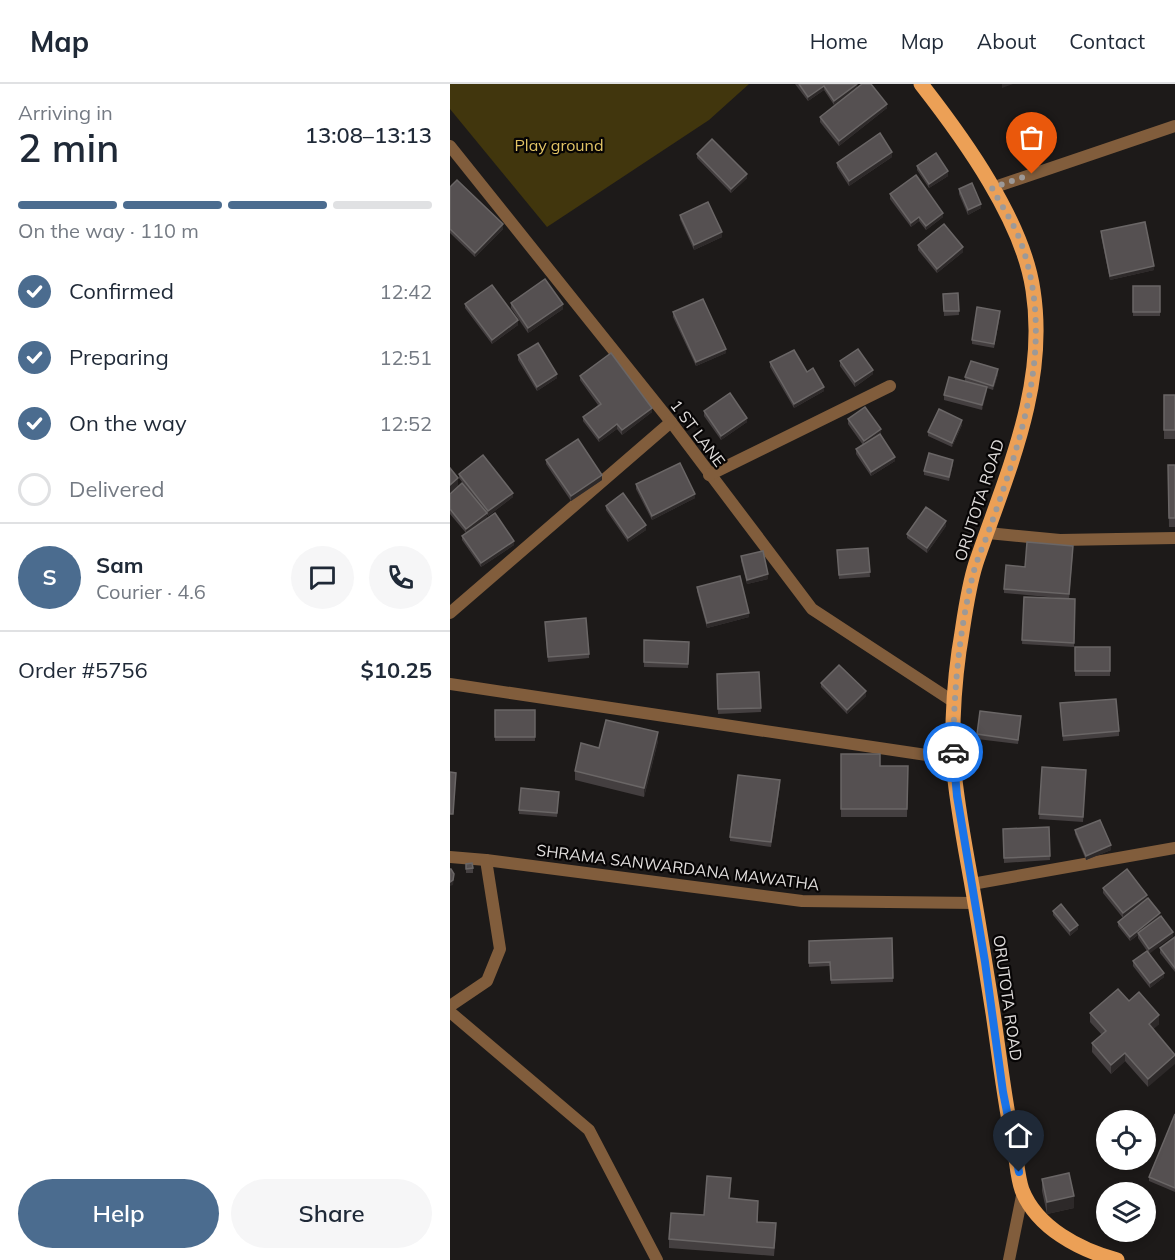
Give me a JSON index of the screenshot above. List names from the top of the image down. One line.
{"streets":{"main road":["ORUTOTA ROAD"],"street":["1 ST LANE","SHRAMA SANWARDANA MAWATHA"]},"crossings":[["1 ST LANE","ORUTOTA ROAD"],["ORUTOTA ROAD","SHRAMA SANWARDANA MAWATHA"]],"parks":["Play ground"],"page":{"header":"Map","nav":["Home","Map","About","Contact"],"heading":["2 min","Arriving in","13:08–13:13"],"panel":["Sam","Courier · 4.6","Order #5756","$10.25"],"bar":"On the way · 110 m","list":[["Confirmed","12:42"],["Preparing","12:51"],["On the way","12:52"],"Delivered"],"round":"S","buttons":["Help","Share"]}}
